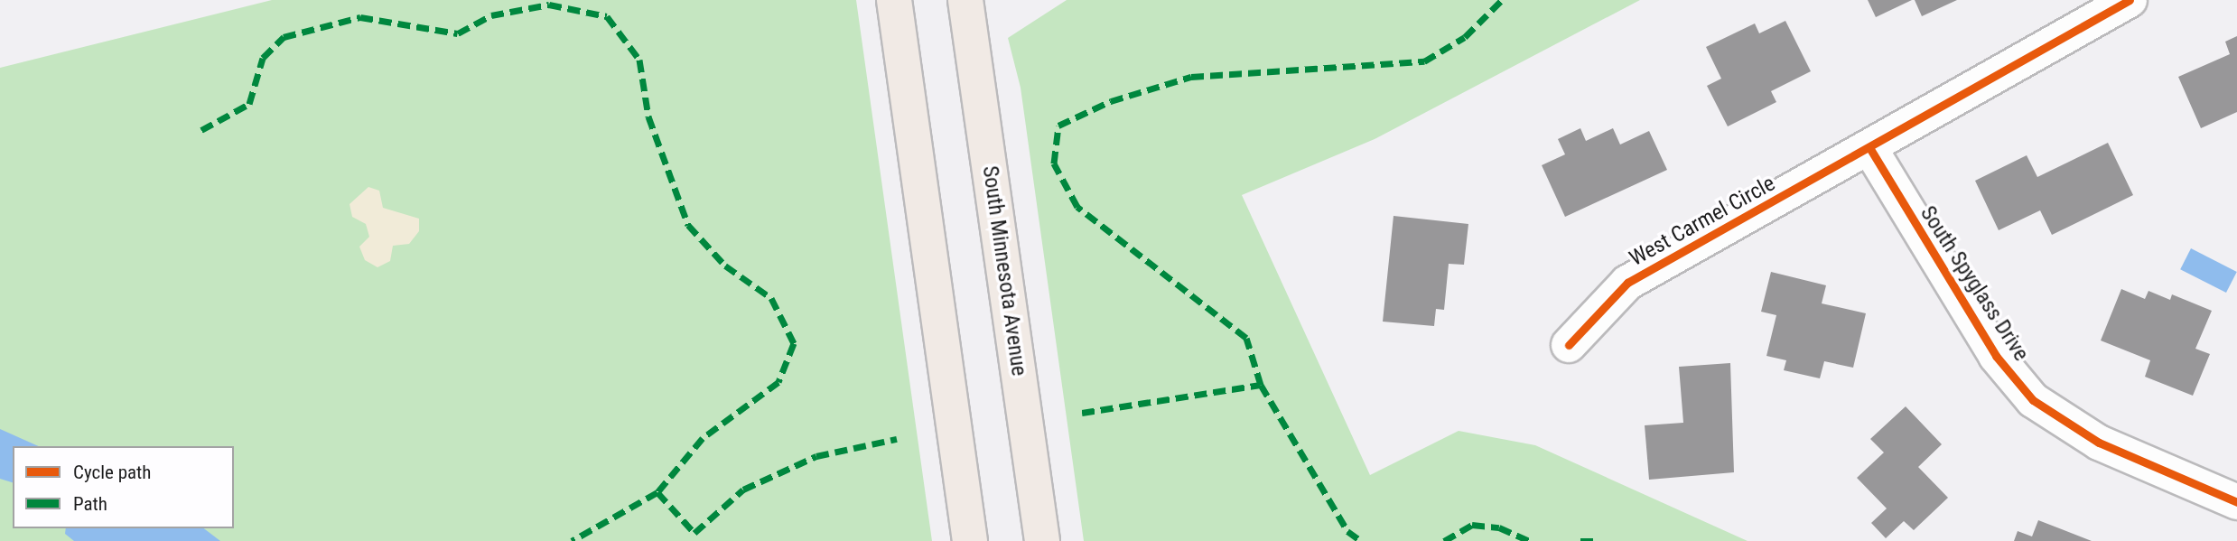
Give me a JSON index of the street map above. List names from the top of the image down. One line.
{"streets":{"main road":["South Minnesota Avenue"],"street":["West Carmel Circle","South Spyglass Drive"]},"crossings":[["West Carmel Circle","South Spyglass Drive"]],"legend":["Cycle path","Path"]}
